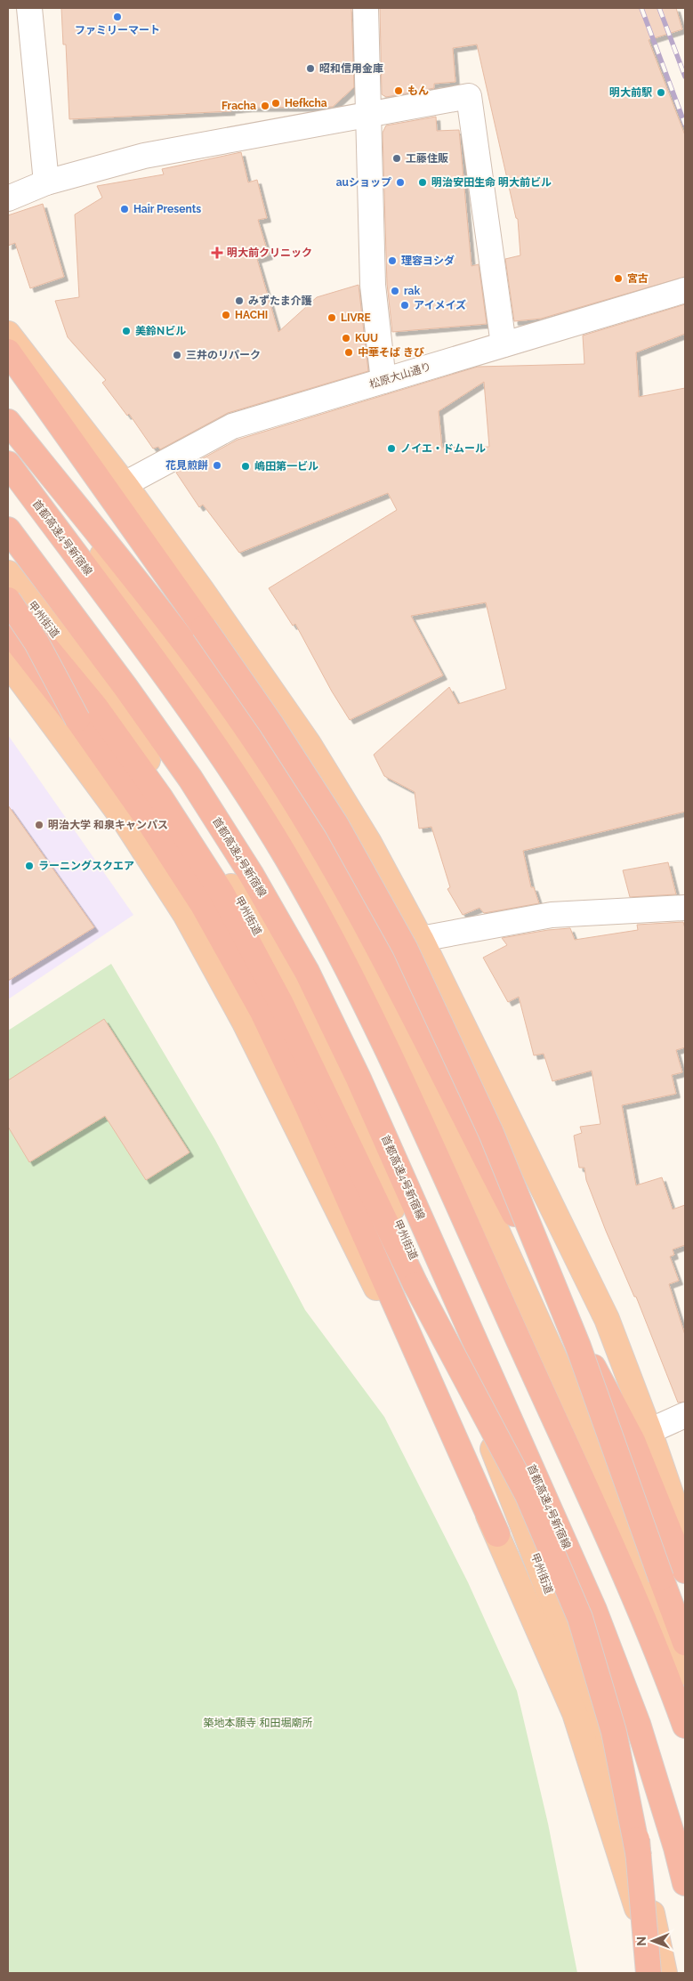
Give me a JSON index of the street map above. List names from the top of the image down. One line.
{"streets":{"highway":["首都高速4号新宿線","甲州街道"],"street":["松原大山通り"]},"parks":["築地本願寺 和田堀廟所"],"places":{"other":["ファミリーマート","昭和信用金庫","もん","明大前駅","Hefkcha","Fracha","工藤住販","auショップ","明治安田生命 明大前ビル","Hair Presents","理容ヨシダ","宮古","rak","みずたま介護","アイメイズ","HACHI","LIVRE","美鈴Nビル","KUU","中華そば きび","三井のリパーク","ノイエ・ドムール","花見煎餅","嶋田第一ビル","明治大学 和泉キャンパス","ラーニングスクエア"],"health":["明大前クリニック"]},"north":"left"}
